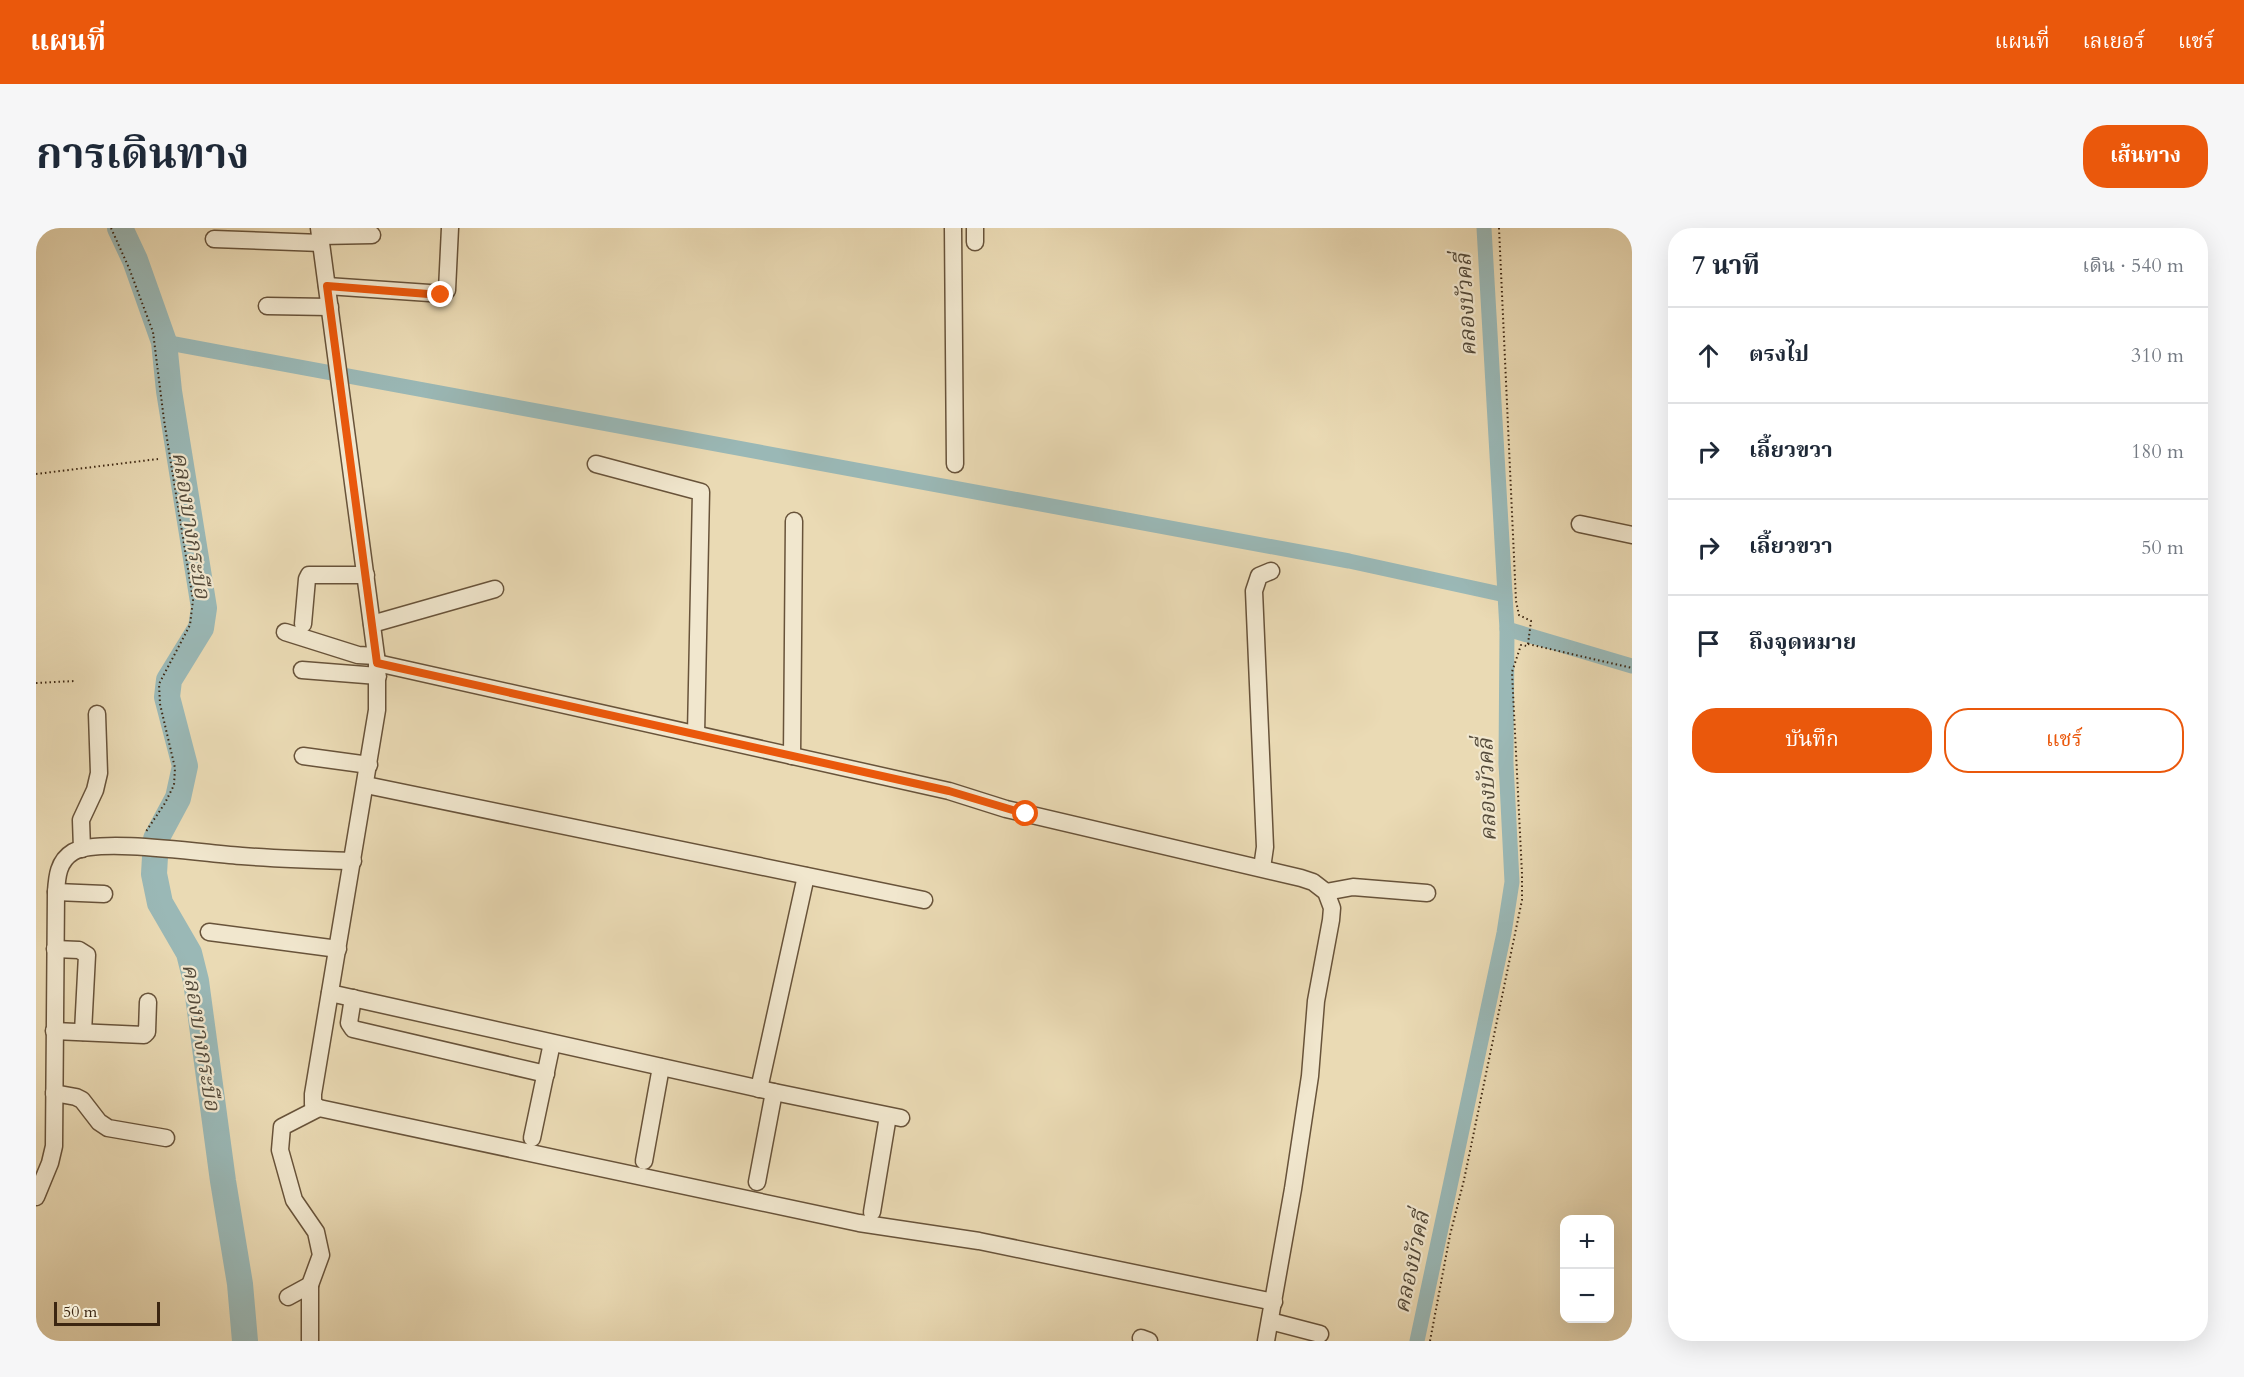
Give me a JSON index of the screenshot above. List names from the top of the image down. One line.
{"water":["คลองบัวคลี่","คลองบางกระบือ"],"scale_bar":"50 m","page":{"header":"แผนที่","nav":["แผนที่","เลเยอร์","แชร์"],"title":"การเดินทาง","buttons":["เส้นทาง",["บันทึก","แชร์"]],"heading":["7 นาที","เดิน · 540 m"],"list":[["ตรงไป","310 m"],["เลี้ยวขวา","180 m"],["เลี้ยวขวา","50 m"],"ถึงจุดหมาย"],"map_buttons":["+","−"],"scale":"50 m"}}
